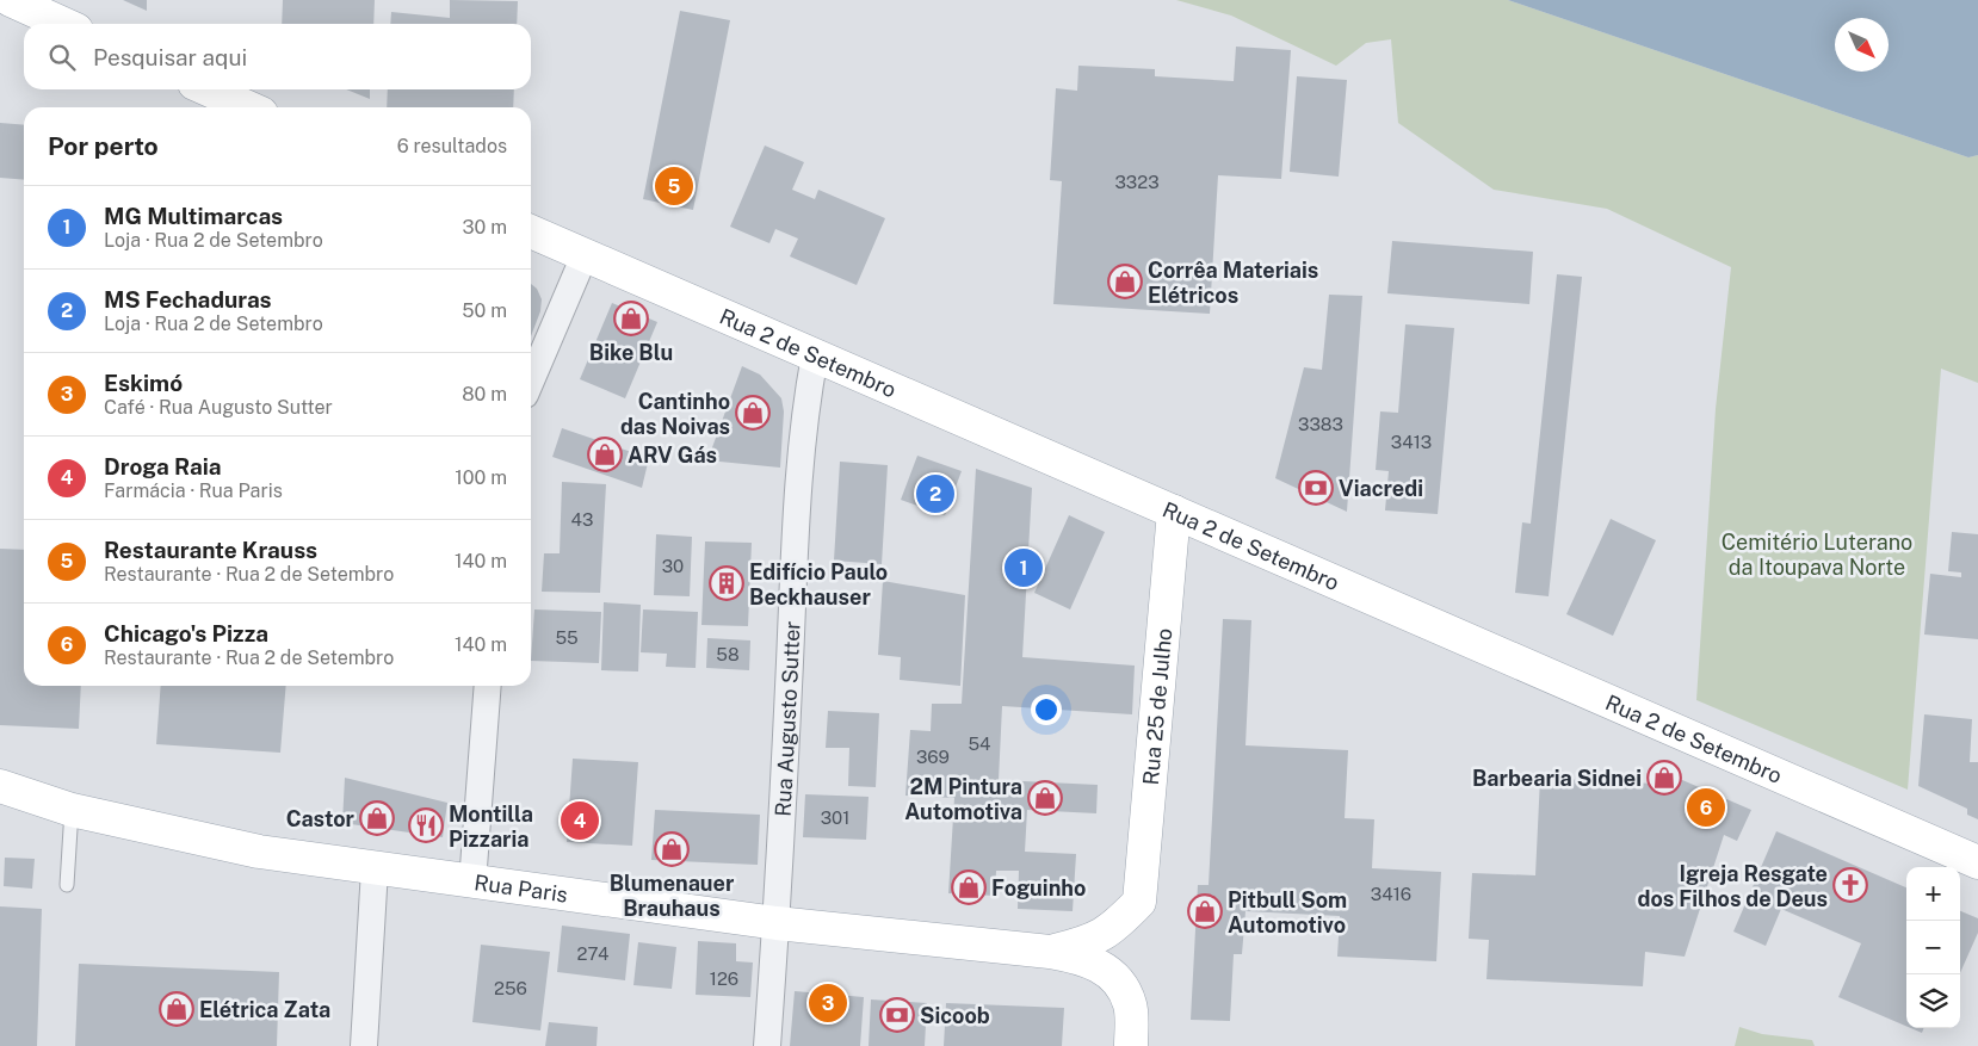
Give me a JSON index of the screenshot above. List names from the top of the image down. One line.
{"streets":{"main road":["Rua 2 de Setembro","Rua 25 de Julho","Rua Paris"],"street":["Rua Augusto Sutter"]},"crossings":[["Rua 2 de Setembro","Rua 25 de Julho"],["Rua 2 de Setembro","Rua Augusto Sutter"],["Rua 25 de Julho","Rua Paris"],["Rua Augusto Sutter","Rua Paris"]],"parks":["Cemitério Luterano da Itoupava Norte"],"places":{"shop":["Corrêa Materiais Elétricos","Bike Blu","Cantinho das Noivas","ARV Gás","Barbearia Sidnei","2M Pintura Automotiva","Castor","Blumenauer Brauhaus","Foguinho","Pitbull Som Automotivo","Elétrica Zata"],"bank":["Viacredi","Sicoob"],"building":["Edifício Paulo Beckhauser"],"restaurant":["Montilla Pizzaria"],"church":["Igreja Resgate dos Filhos de Deus"]},"house_numbers":["3323","3383","3413","43","30","55","58","54","369","301","3416","274","126","256"],"north":"bottom right","page":{"search":"Pesquisar aqui","heading":["Por perto","6 resultados"],"pins":["5","2","1","6","4","3"],"list":[{"mark":"1","name":"MG Multimarcas","note":"Loja · Rua 2 de Setembro","value":"30 m"},{"mark":"2","name":"MS Fechaduras","note":"Loja · Rua 2 de Setembro","value":"50 m"},{"mark":"3","name":"Eskimó","note":"Café · Rua Augusto Sutter","value":"80 m"},{"mark":"4","name":"Droga Raia","note":"Farmácia · Rua Paris","value":"100 m"},{"mark":"5","name":"Restaurante Krauss","note":"Restaurante · Rua 2 de Setembro","value":"140 m"},{"mark":"6","name":"Chicago's Pizza","note":"Restaurante · Rua 2 de Setembro","value":"140 m"}],"map_buttons":["+","−"]}}
